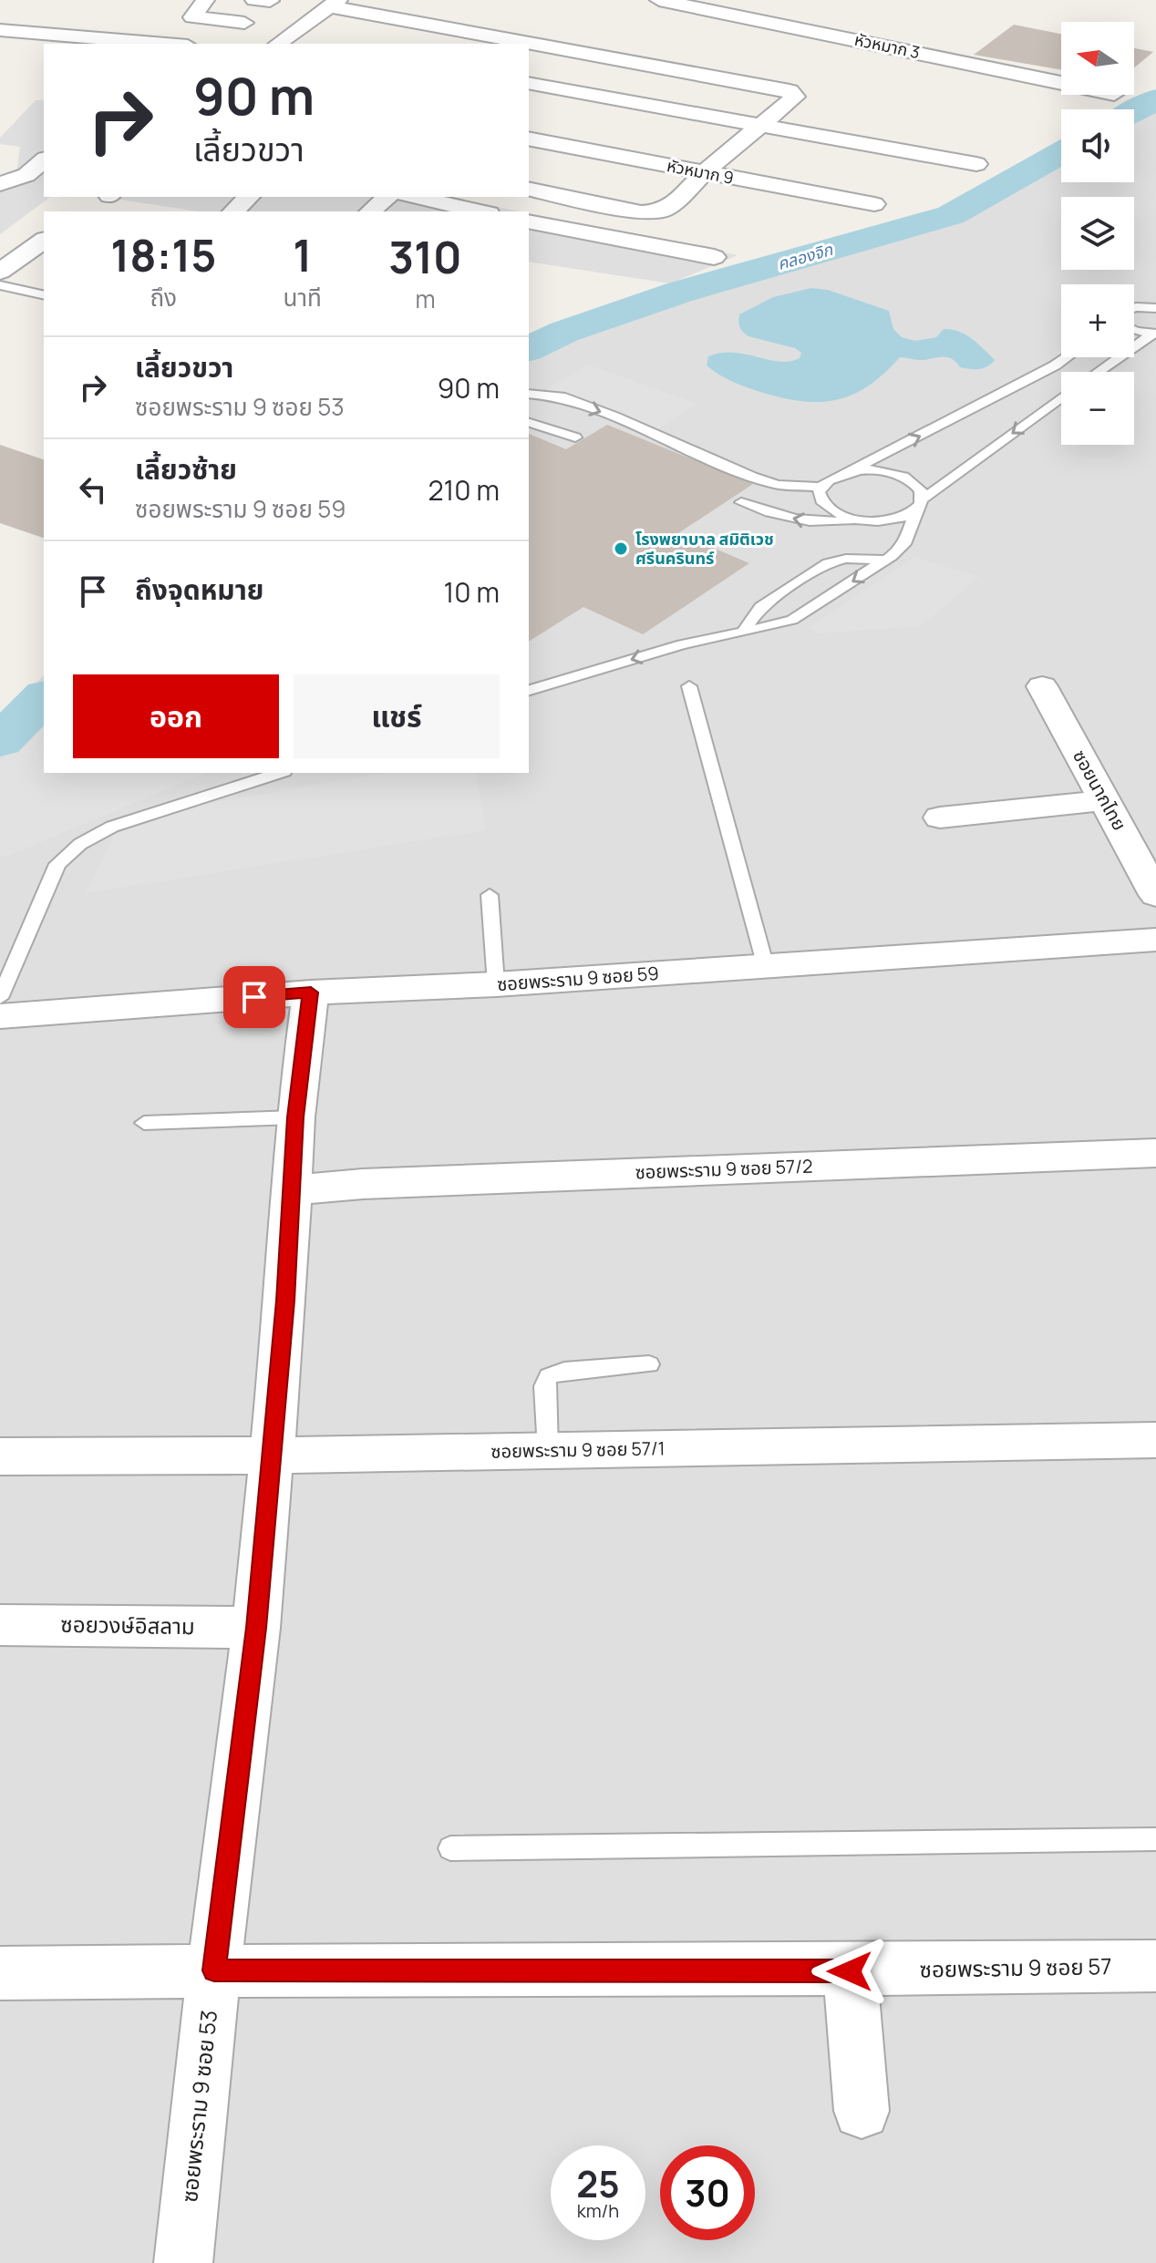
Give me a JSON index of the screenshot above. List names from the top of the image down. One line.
{"streets":{"street":["หัวหมาก 3","หัวหมาก 9","ซอยนากไทย","ซอยพระราม 9 ซอย 59","ซอยพระราม 9 ซอย 57/2","ซอยพระราม 9 ซอย 57/1","ซอยวงษ์อิสลาม","ซอยพระราม 9 ซอย 57","ซอยพระราม 9 ซอย 53"]},"crossings":[["ซอยพระราม 9 ซอย 59","ซอยพระราม 9 ซอย 53"],["ซอยพระราม 9 ซอย 57/2","ซอยพระราม 9 ซอย 53"],["ซอยพระราม 9 ซอย 57/1","ซอยพระราม 9 ซอย 53"],["ซอยวงษ์อิสลาม","ซอยพระราม 9 ซอย 53"],["ซอยพระราม 9 ซอย 57","ซอยพระราม 9 ซอย 53"]],"water":["คลองจิก"],"places":["โรงพยาบาล สมิติเวช ศรีนครินทร์"],"north":"left","page":{"map_buttons":["+","−"],"turn":["90 m","เลี้ยวขวา"],"eta":["18:15","ถึง","1","นาที","310","m"],"list":[{"name":"เลี้ยวขวา","note":"ซอยพระราม 9 ซอย 53","value":"90 m"},{"name":"เลี้ยวซ้าย","note":"ซอยพระราม 9 ซอย 59","value":"210 m"},{"name":"ถึงจุดหมาย","value":"10 m"}],"buttons":["ออก","แชร์"],"speed":"25 km/h","limit":"30"}}
